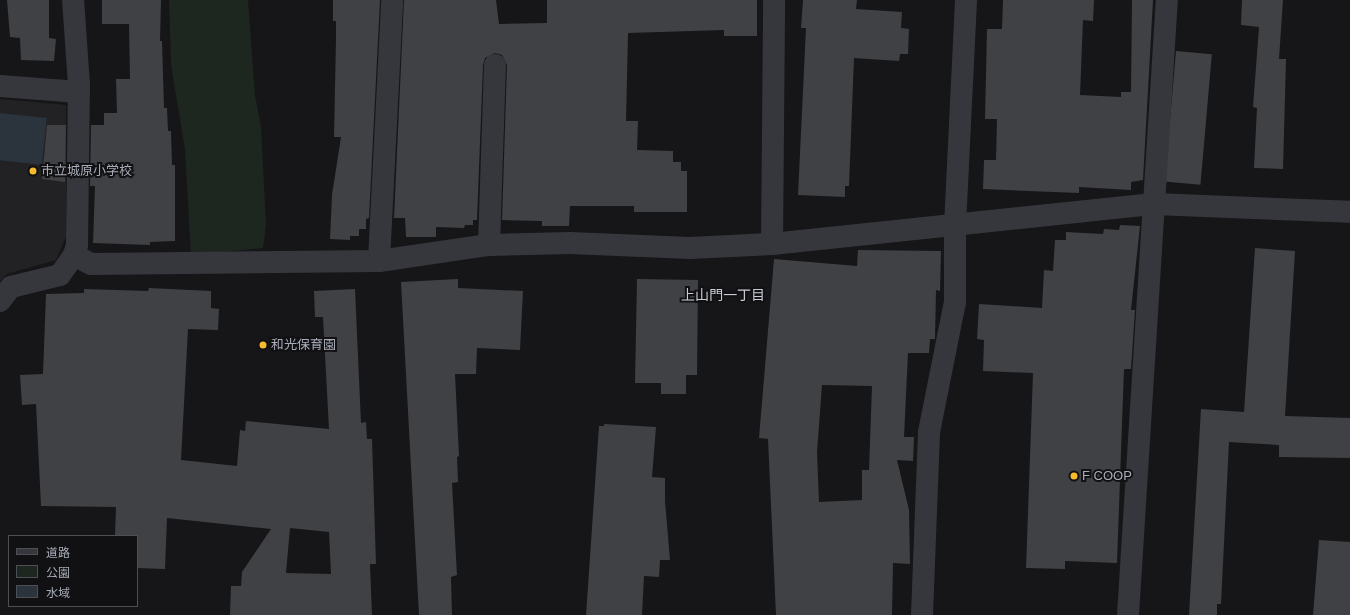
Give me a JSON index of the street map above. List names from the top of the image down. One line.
{"districts":["上山門一丁目"],"places":["市立城原小学校","和光保育園","F COOP"],"legend":["道路","公園","水域"]}
